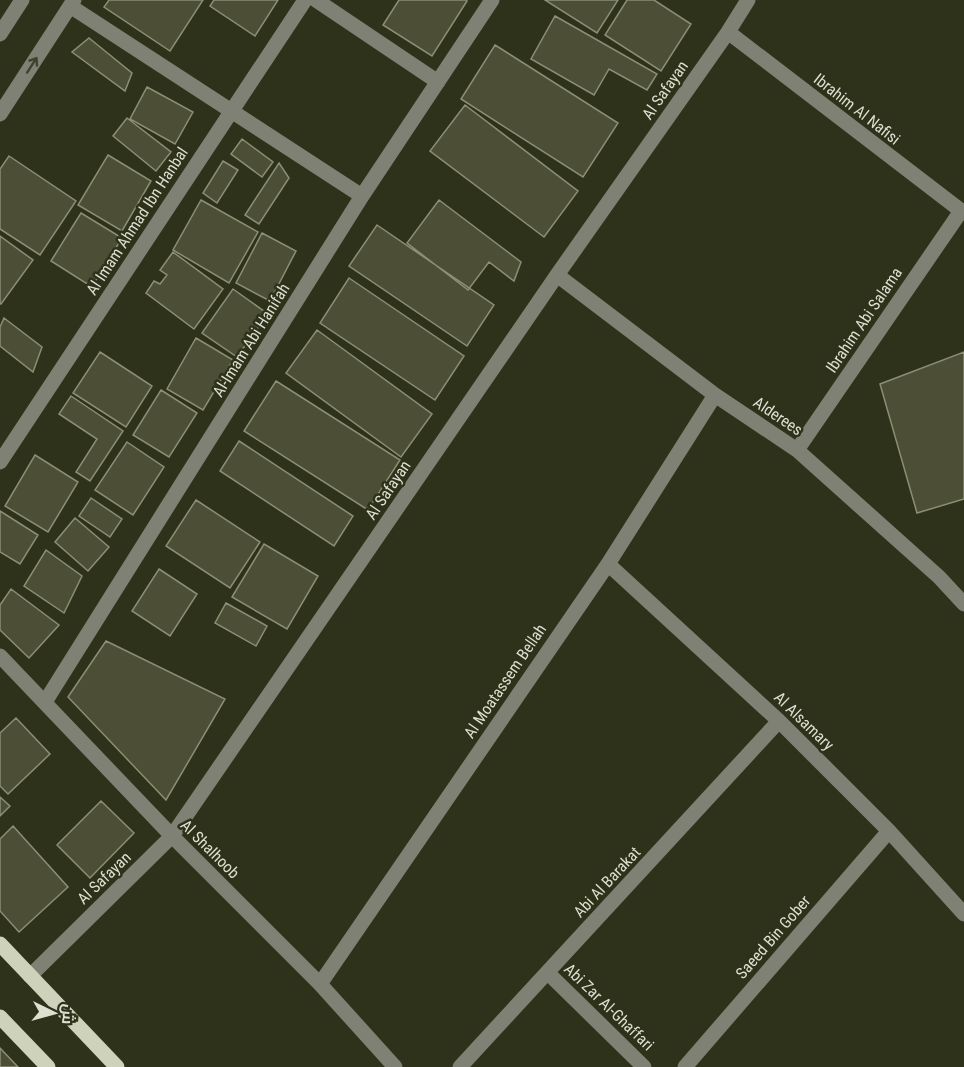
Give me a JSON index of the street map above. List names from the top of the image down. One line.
{"streets":{"street":["Al Safayan","Ibrahim Al Nafisi","Al Imam Ahmad Ibn Hanbal","Ibrahim Abi Salama","Al-Imam Abi Hanifah","Alderees","Al Moatassem Bellah","Al Alsamary","Al Shalhoob","Abi Al Barakat","Saeed Bin Gober","Abi Zar Al-Ghaffari"]},"crossings":[["Al Safayan","Ibrahim Al Nafisi"],["Al Safayan","Alderees"],["Al Safayan","Al Shalhoob"],["Ibrahim Al Nafisi","Ibrahim Abi Salama"],["Ibrahim Abi Salama","Alderees"],["Al-Imam Abi Hanifah","Al Shalhoob"],["Alderees","Al Moatassem Bellah"],["Al Moatassem Bellah","Al Alsamary"],["Al Moatassem Bellah","Al Shalhoob"],["Al Alsamary","Abi Al Barakat"],["Al Alsamary","Saeed Bin Gober"],["Abi Al Barakat","Abi Zar Al-Ghaffari"]],"north":"right"}
